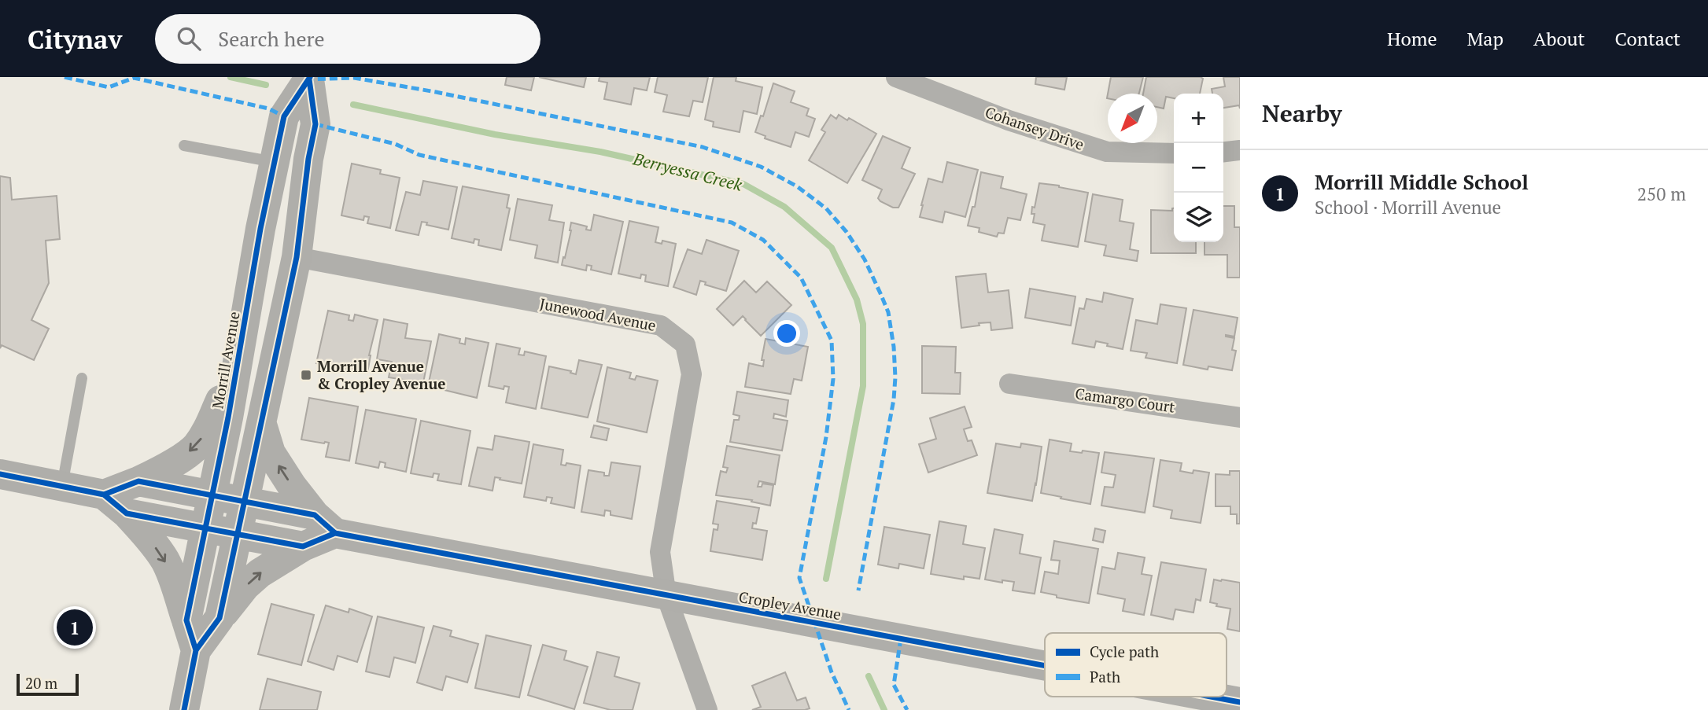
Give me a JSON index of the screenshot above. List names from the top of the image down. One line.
{"streets":{"main road":["Morrill Avenue","Cropley Avenue"],"street":["Cohansey Drive","Junewood Avenue","Camargo Court"]},"crossings":[["Junewood Avenue","Morrill Avenue"],["Junewood Avenue","Cropley Avenue"],["Morrill Avenue","Cropley Avenue"]],"water":["Berryessa Creek"],"places":{"transit":["Morrill Avenue & Cropley Avenue"]},"legend":["Cycle path","Path"],"scale_bar":"20 m","north":"bottom left","page":{"header":"Citynav","search":"Search here","nav":["Home","Map","About","Contact"],"heading":"Nearby","map_buttons":["+","−"],"list":[{"mark":"1","name":"Morrill Middle School","note":"School · Morrill Avenue","value":"250 m"}],"pins":"1","scale":"20 m"}}
